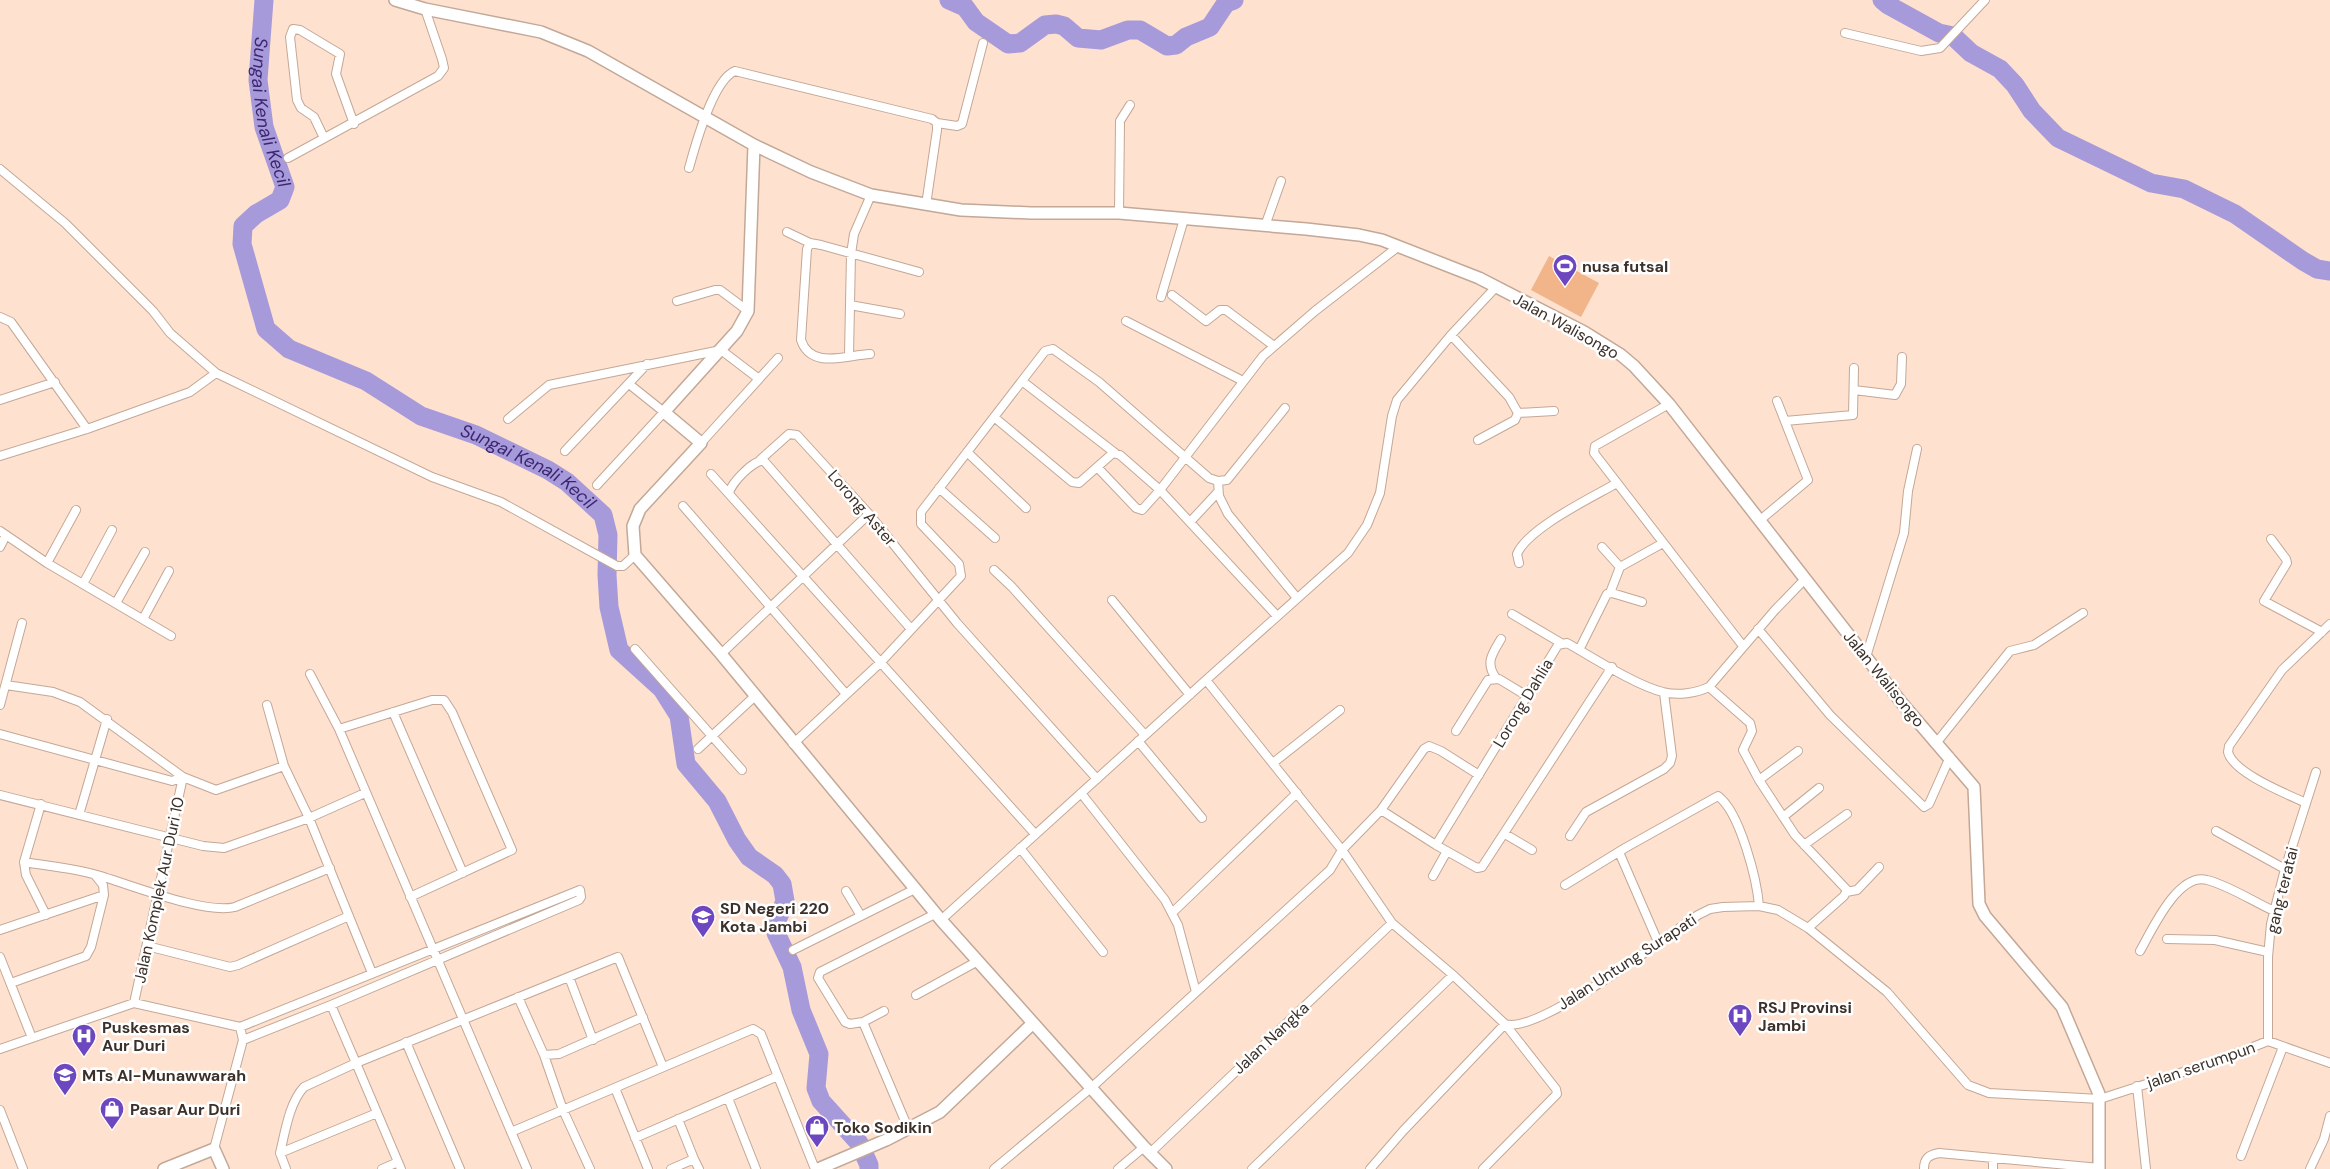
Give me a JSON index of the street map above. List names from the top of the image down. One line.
{"streets":{"street":["Jalan Walisongo","Lorong Aster","Lorong Dahlia","Jalan Komplek Aur Duri 10","gang teratai","Jalan Untung Surapati","Jalan Nangka","jalan serumpun"]},"crossings":[["Jalan Walisongo","Jalan Untung Surapati"],["Jalan Walisongo","jalan serumpun"],["gang teratai","jalan serumpun"],["Jalan Untung Surapati","jalan serumpun"]],"water":["Sungai Kenali Kecil"],"places":{"sports":["nusa futsal"],"school or university":["SD Negeri 220 Kota Jambi","MTs Al-Munawwarah"],"hospital":["RSJ Provinsi Jambi","Puskesmas Aur Duri"],"shop":["Pasar Aur Duri","Toko Sodikin"]}}
